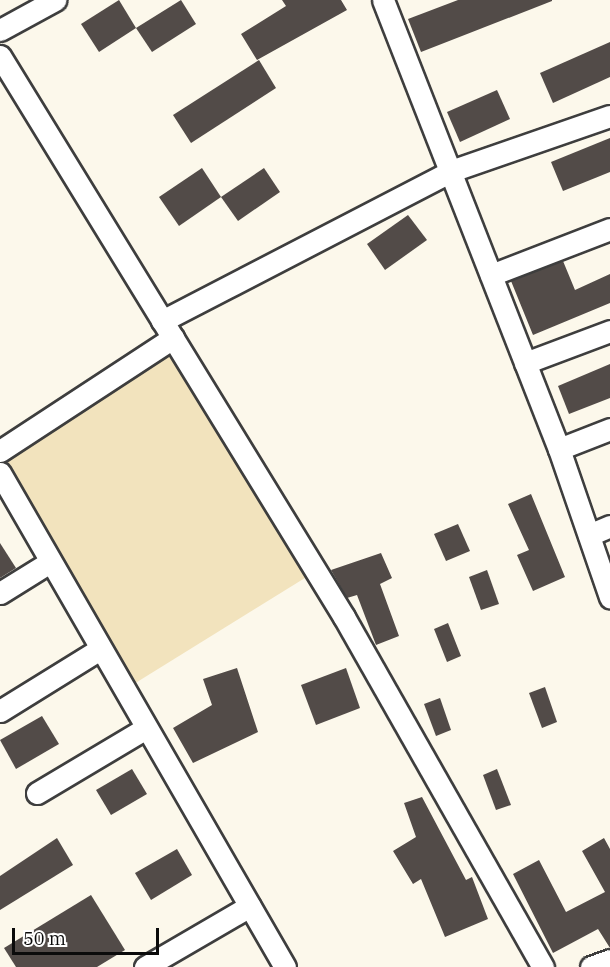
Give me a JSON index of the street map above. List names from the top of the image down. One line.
{"scale_bar":"50 m"}
